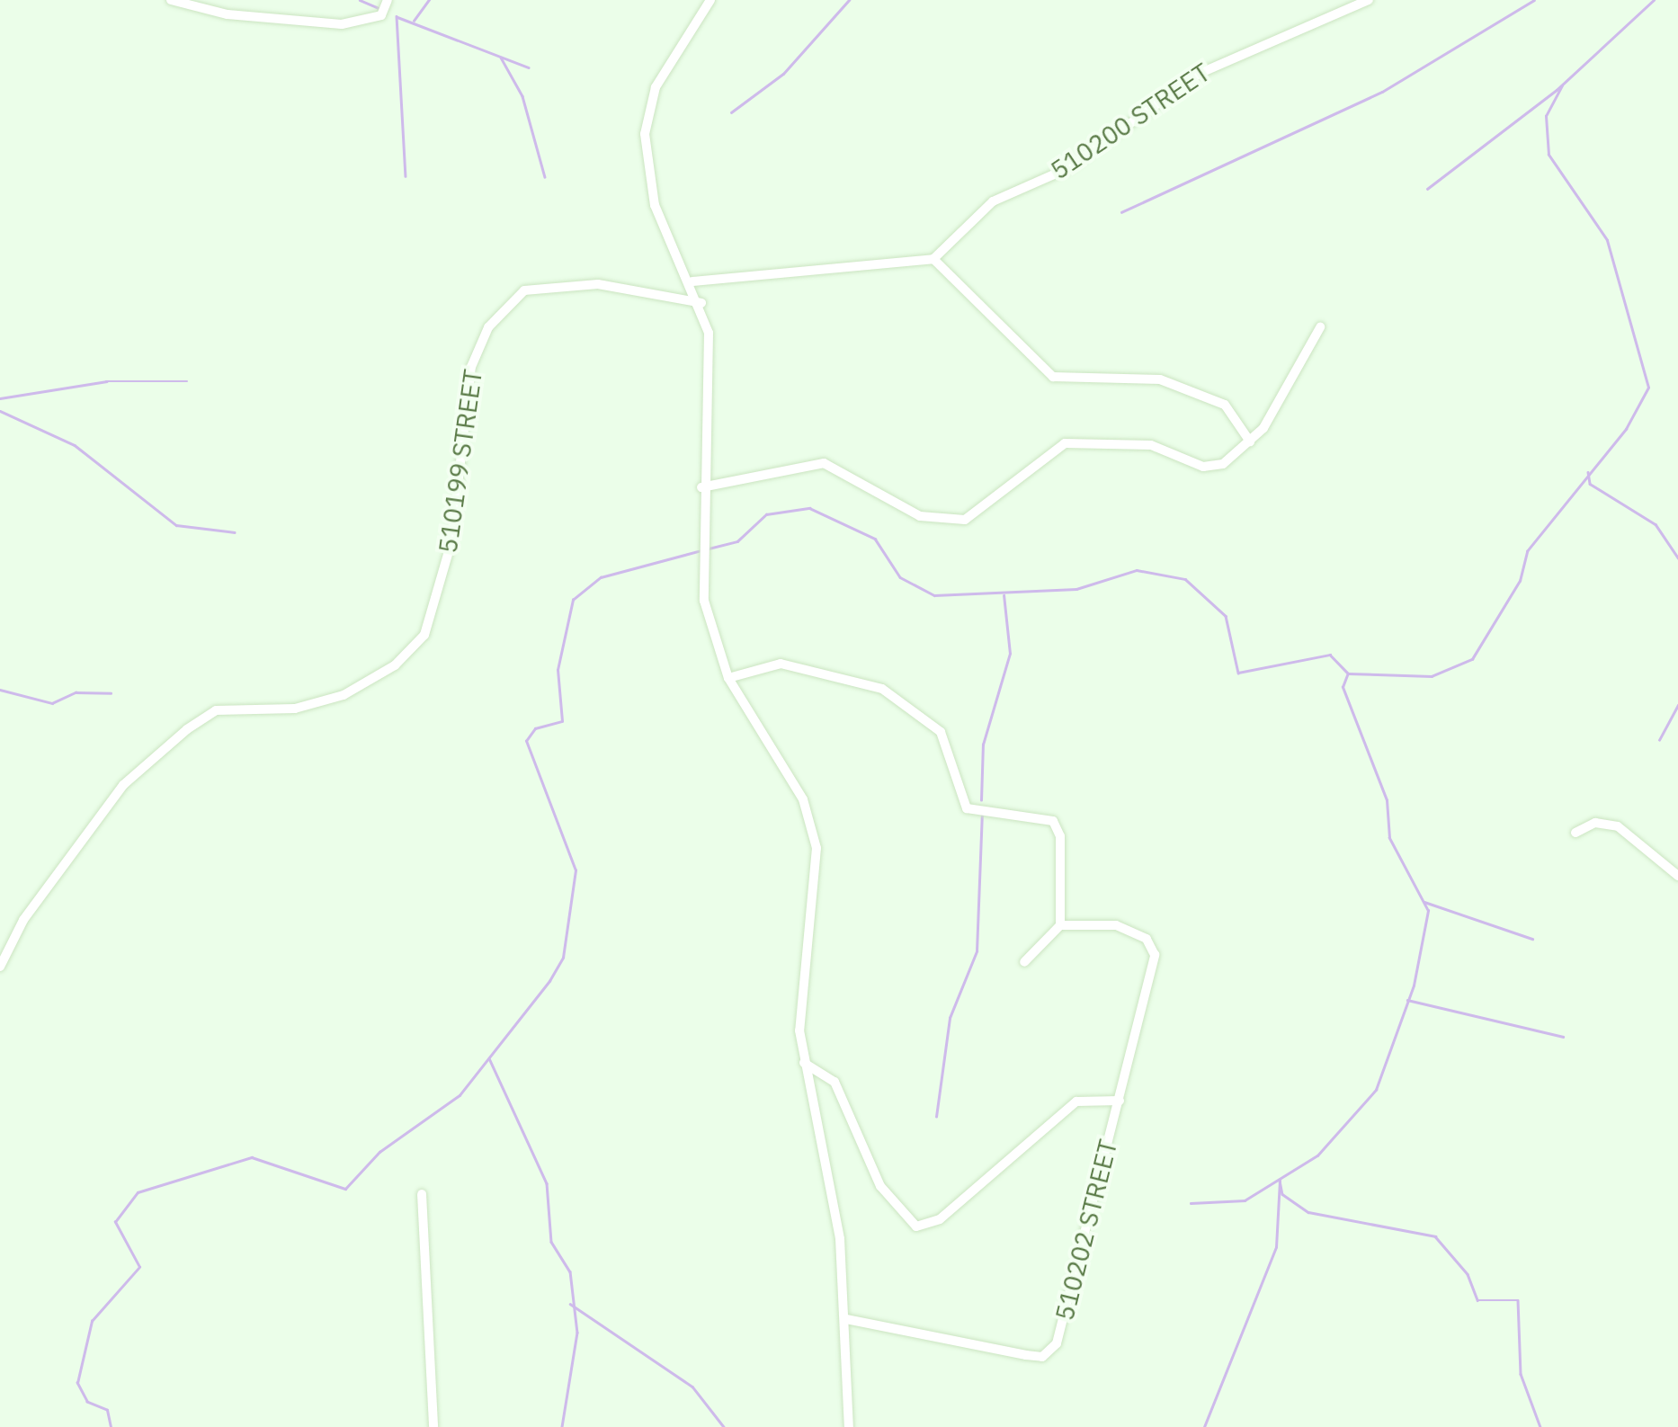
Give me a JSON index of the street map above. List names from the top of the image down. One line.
{"streets":{"street":["510200 STREET","510199 STREET","510202 STREET"]}}
